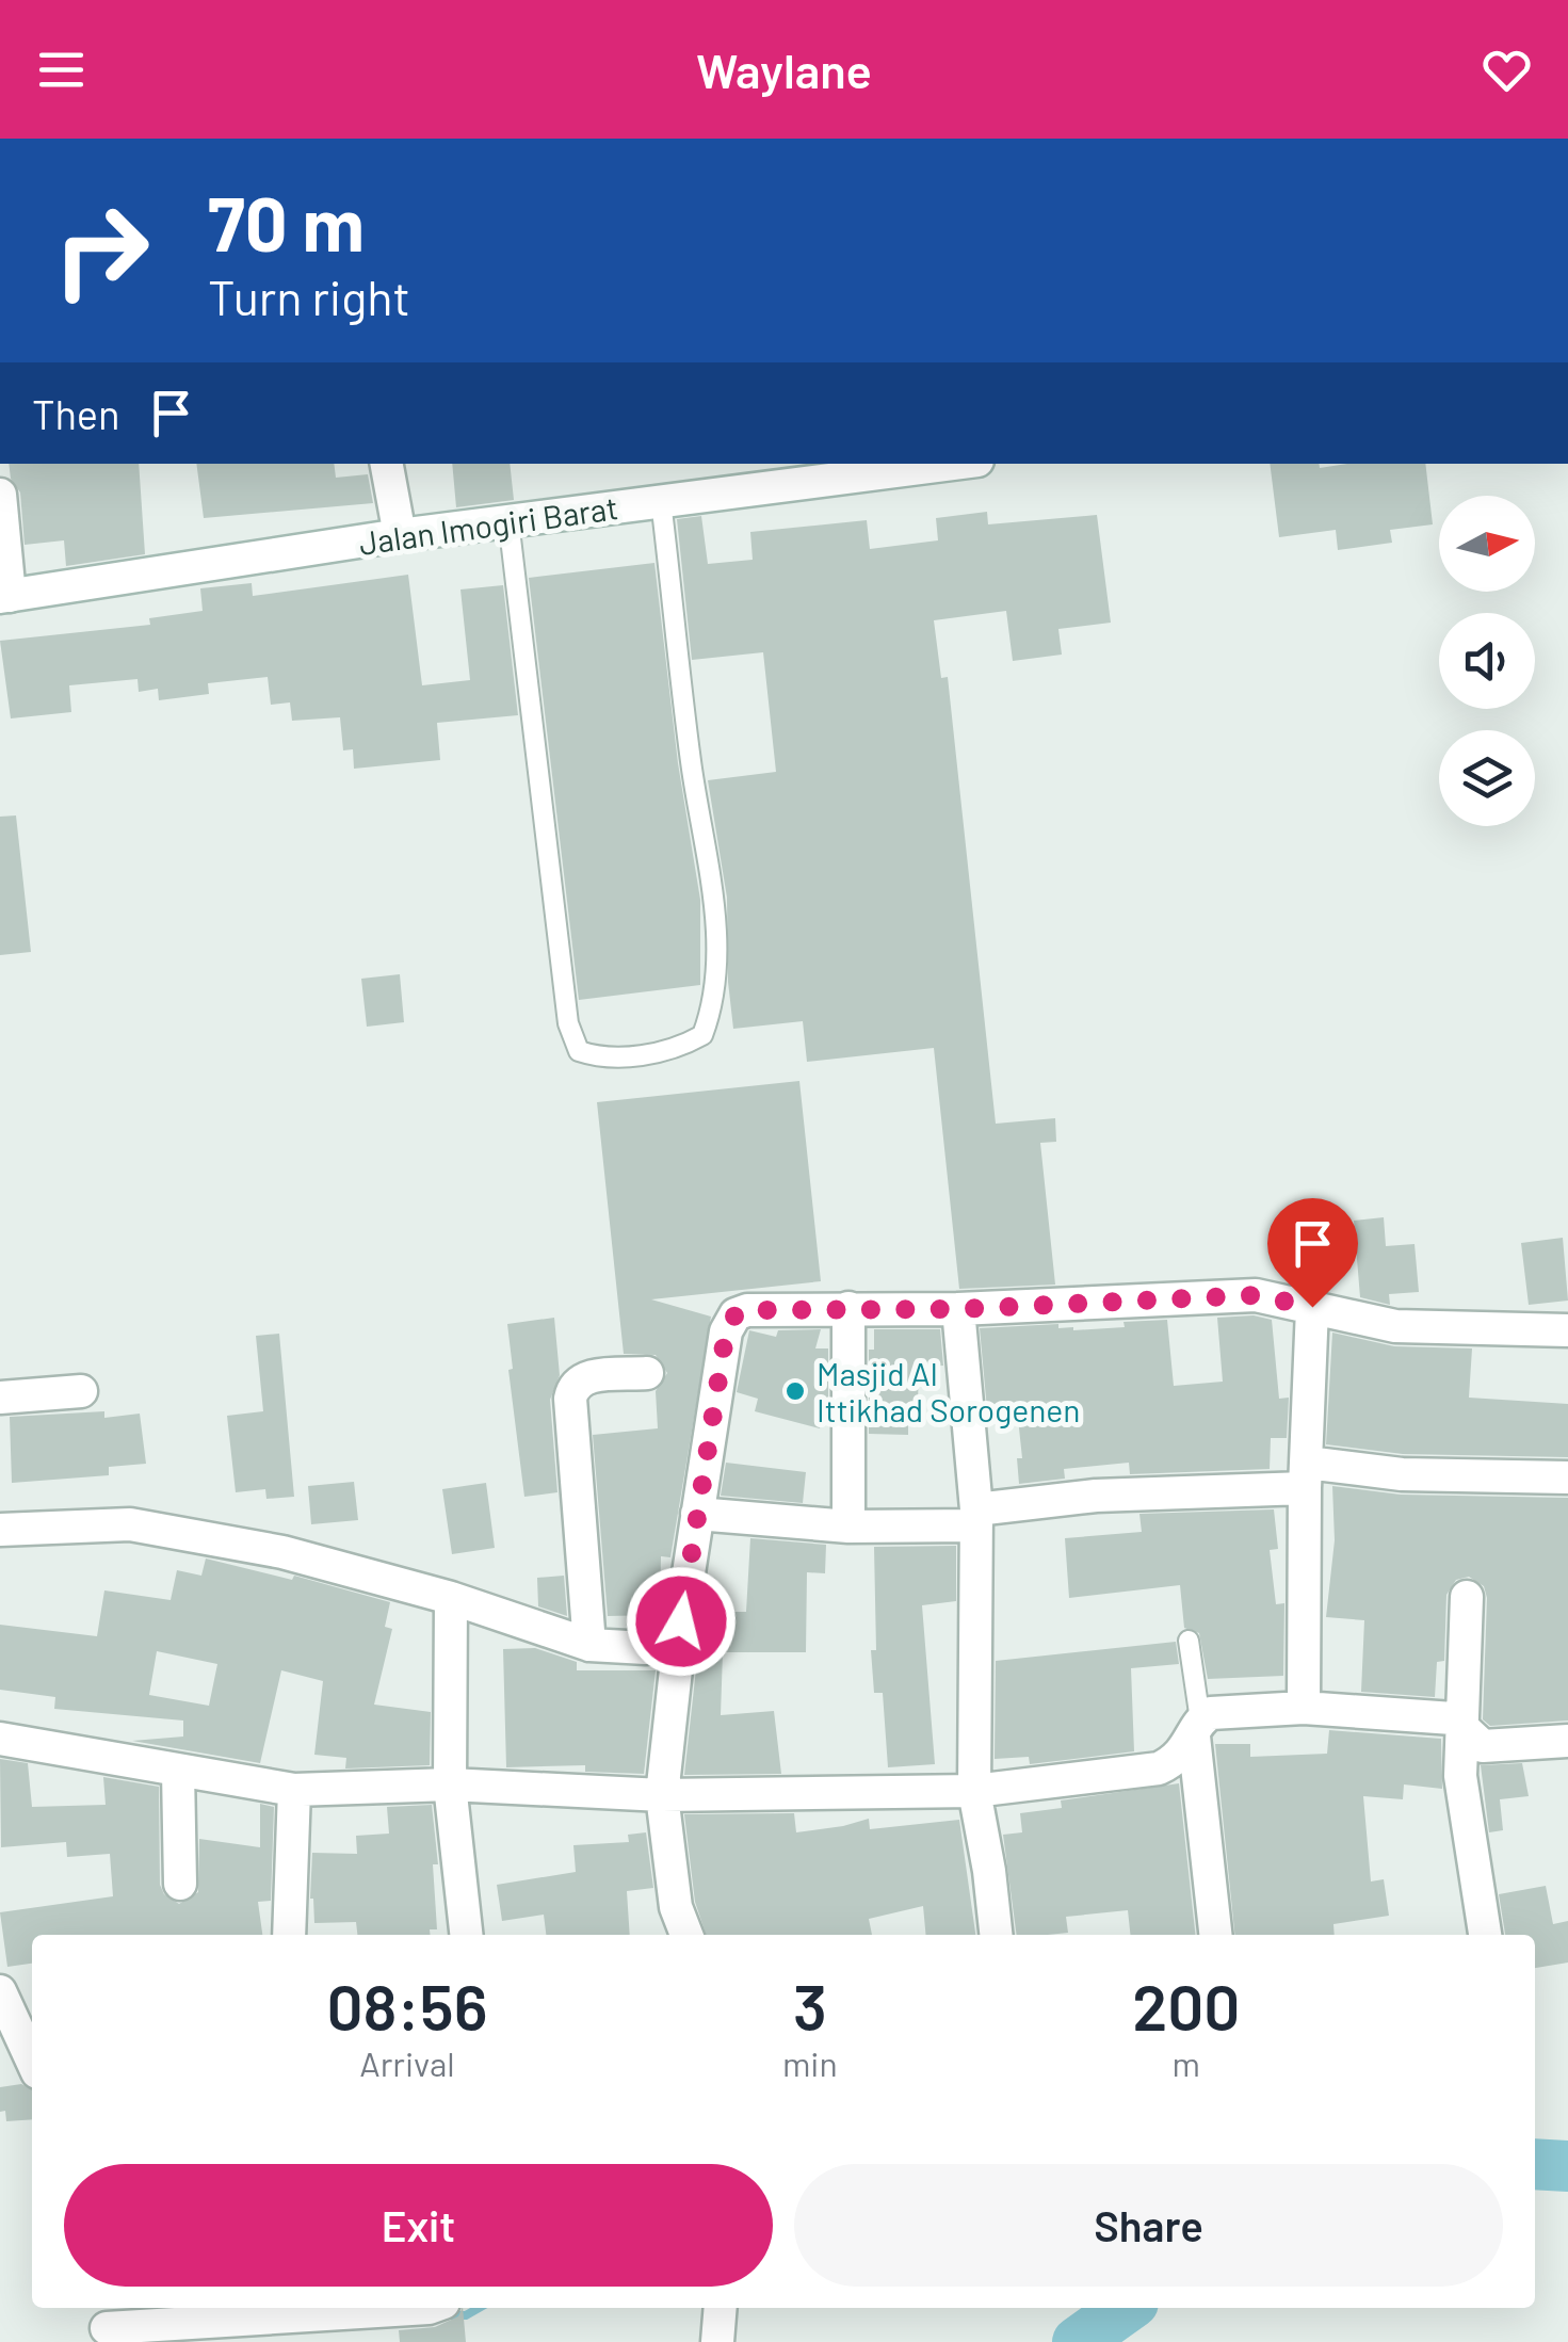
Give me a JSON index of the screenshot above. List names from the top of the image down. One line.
{"streets":{"street":["Jalan Imogiri Barat"]},"places":["Masjid Al Ittikhad Sorogenen"],"north":"right","page":{"header":"Waylane","turn":["70 m","Turn right"],"then":"Then","eta":["08:56","Arrival","3","min","200","m"],"buttons":["Exit","Share"]}}
